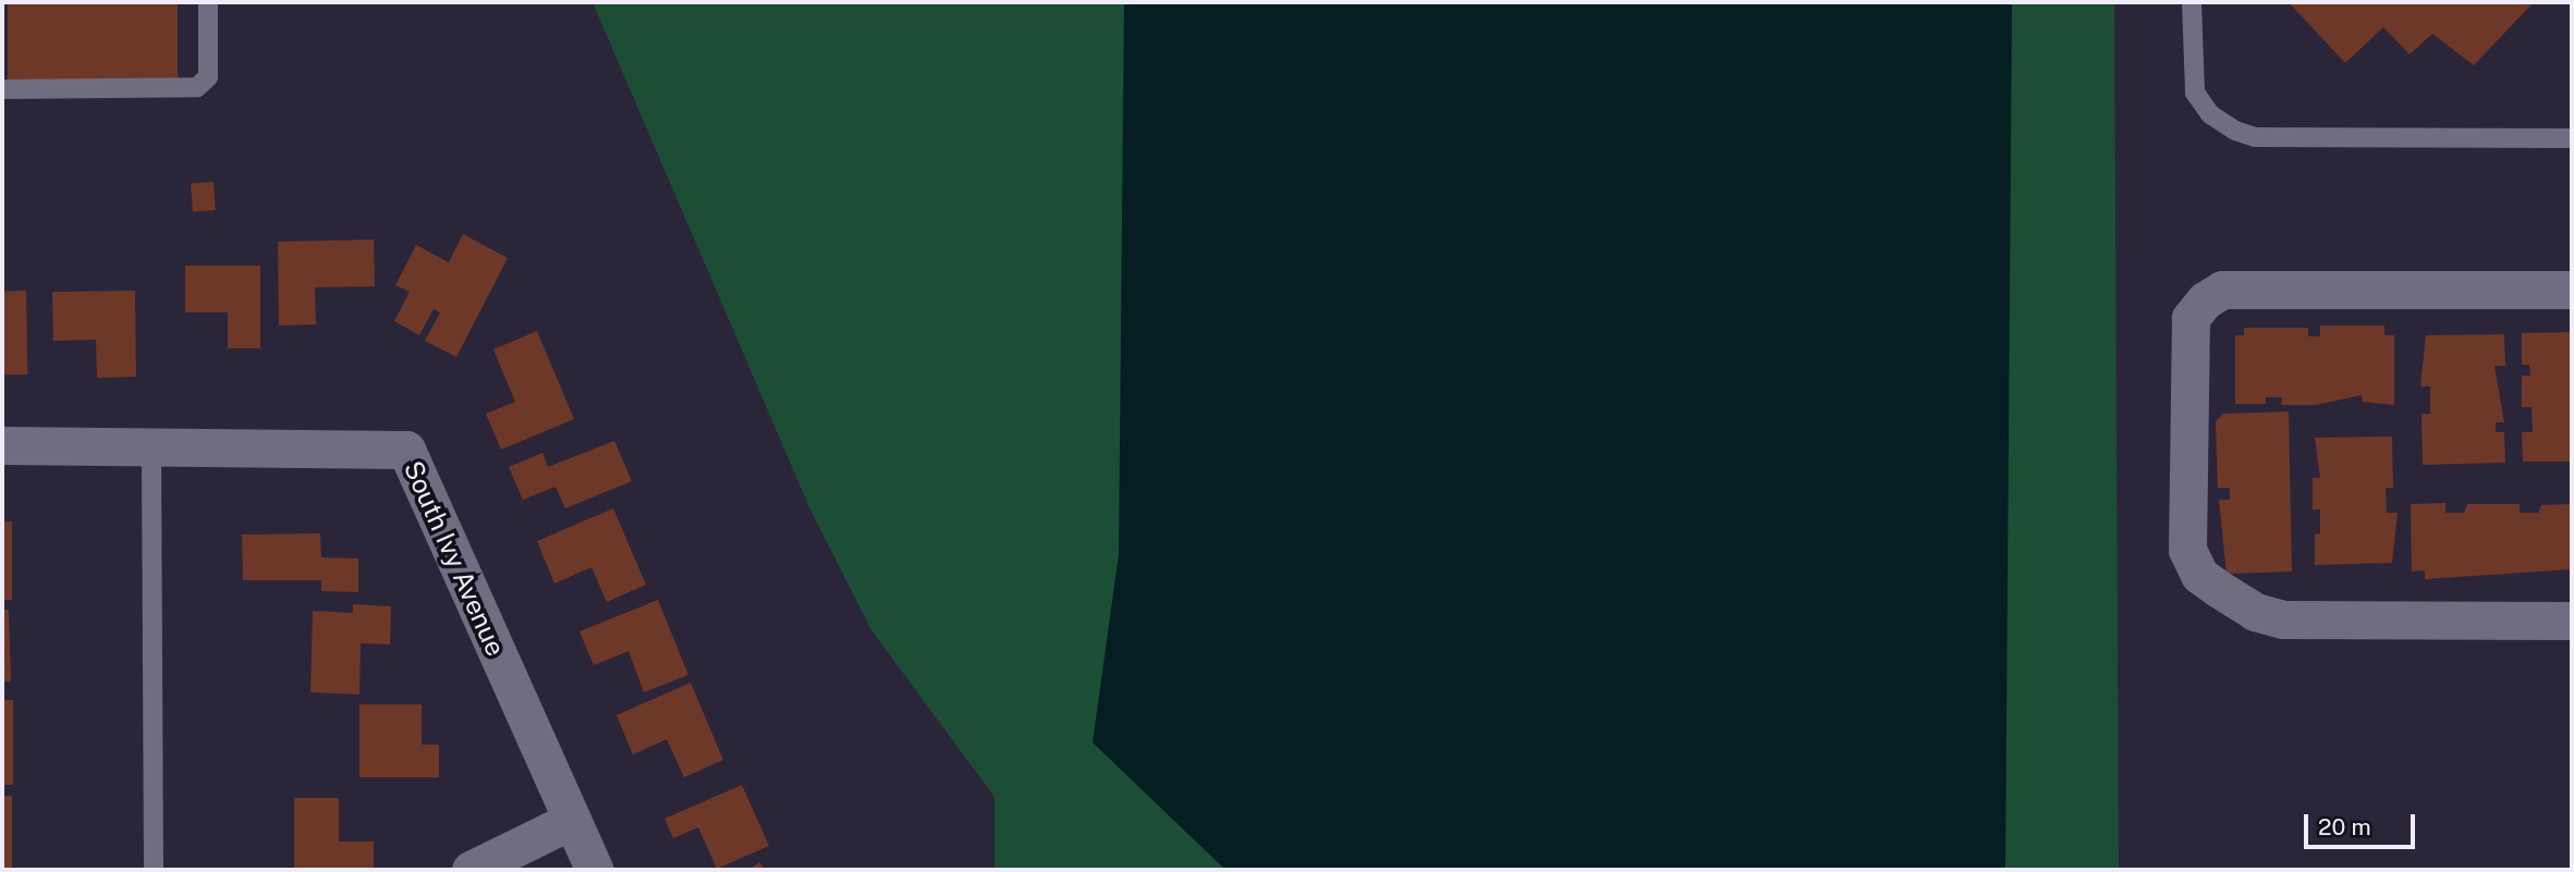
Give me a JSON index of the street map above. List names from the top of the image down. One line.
{"streets":{"street":["South Ivy Avenue"]},"scale_bar":"20 m"}
